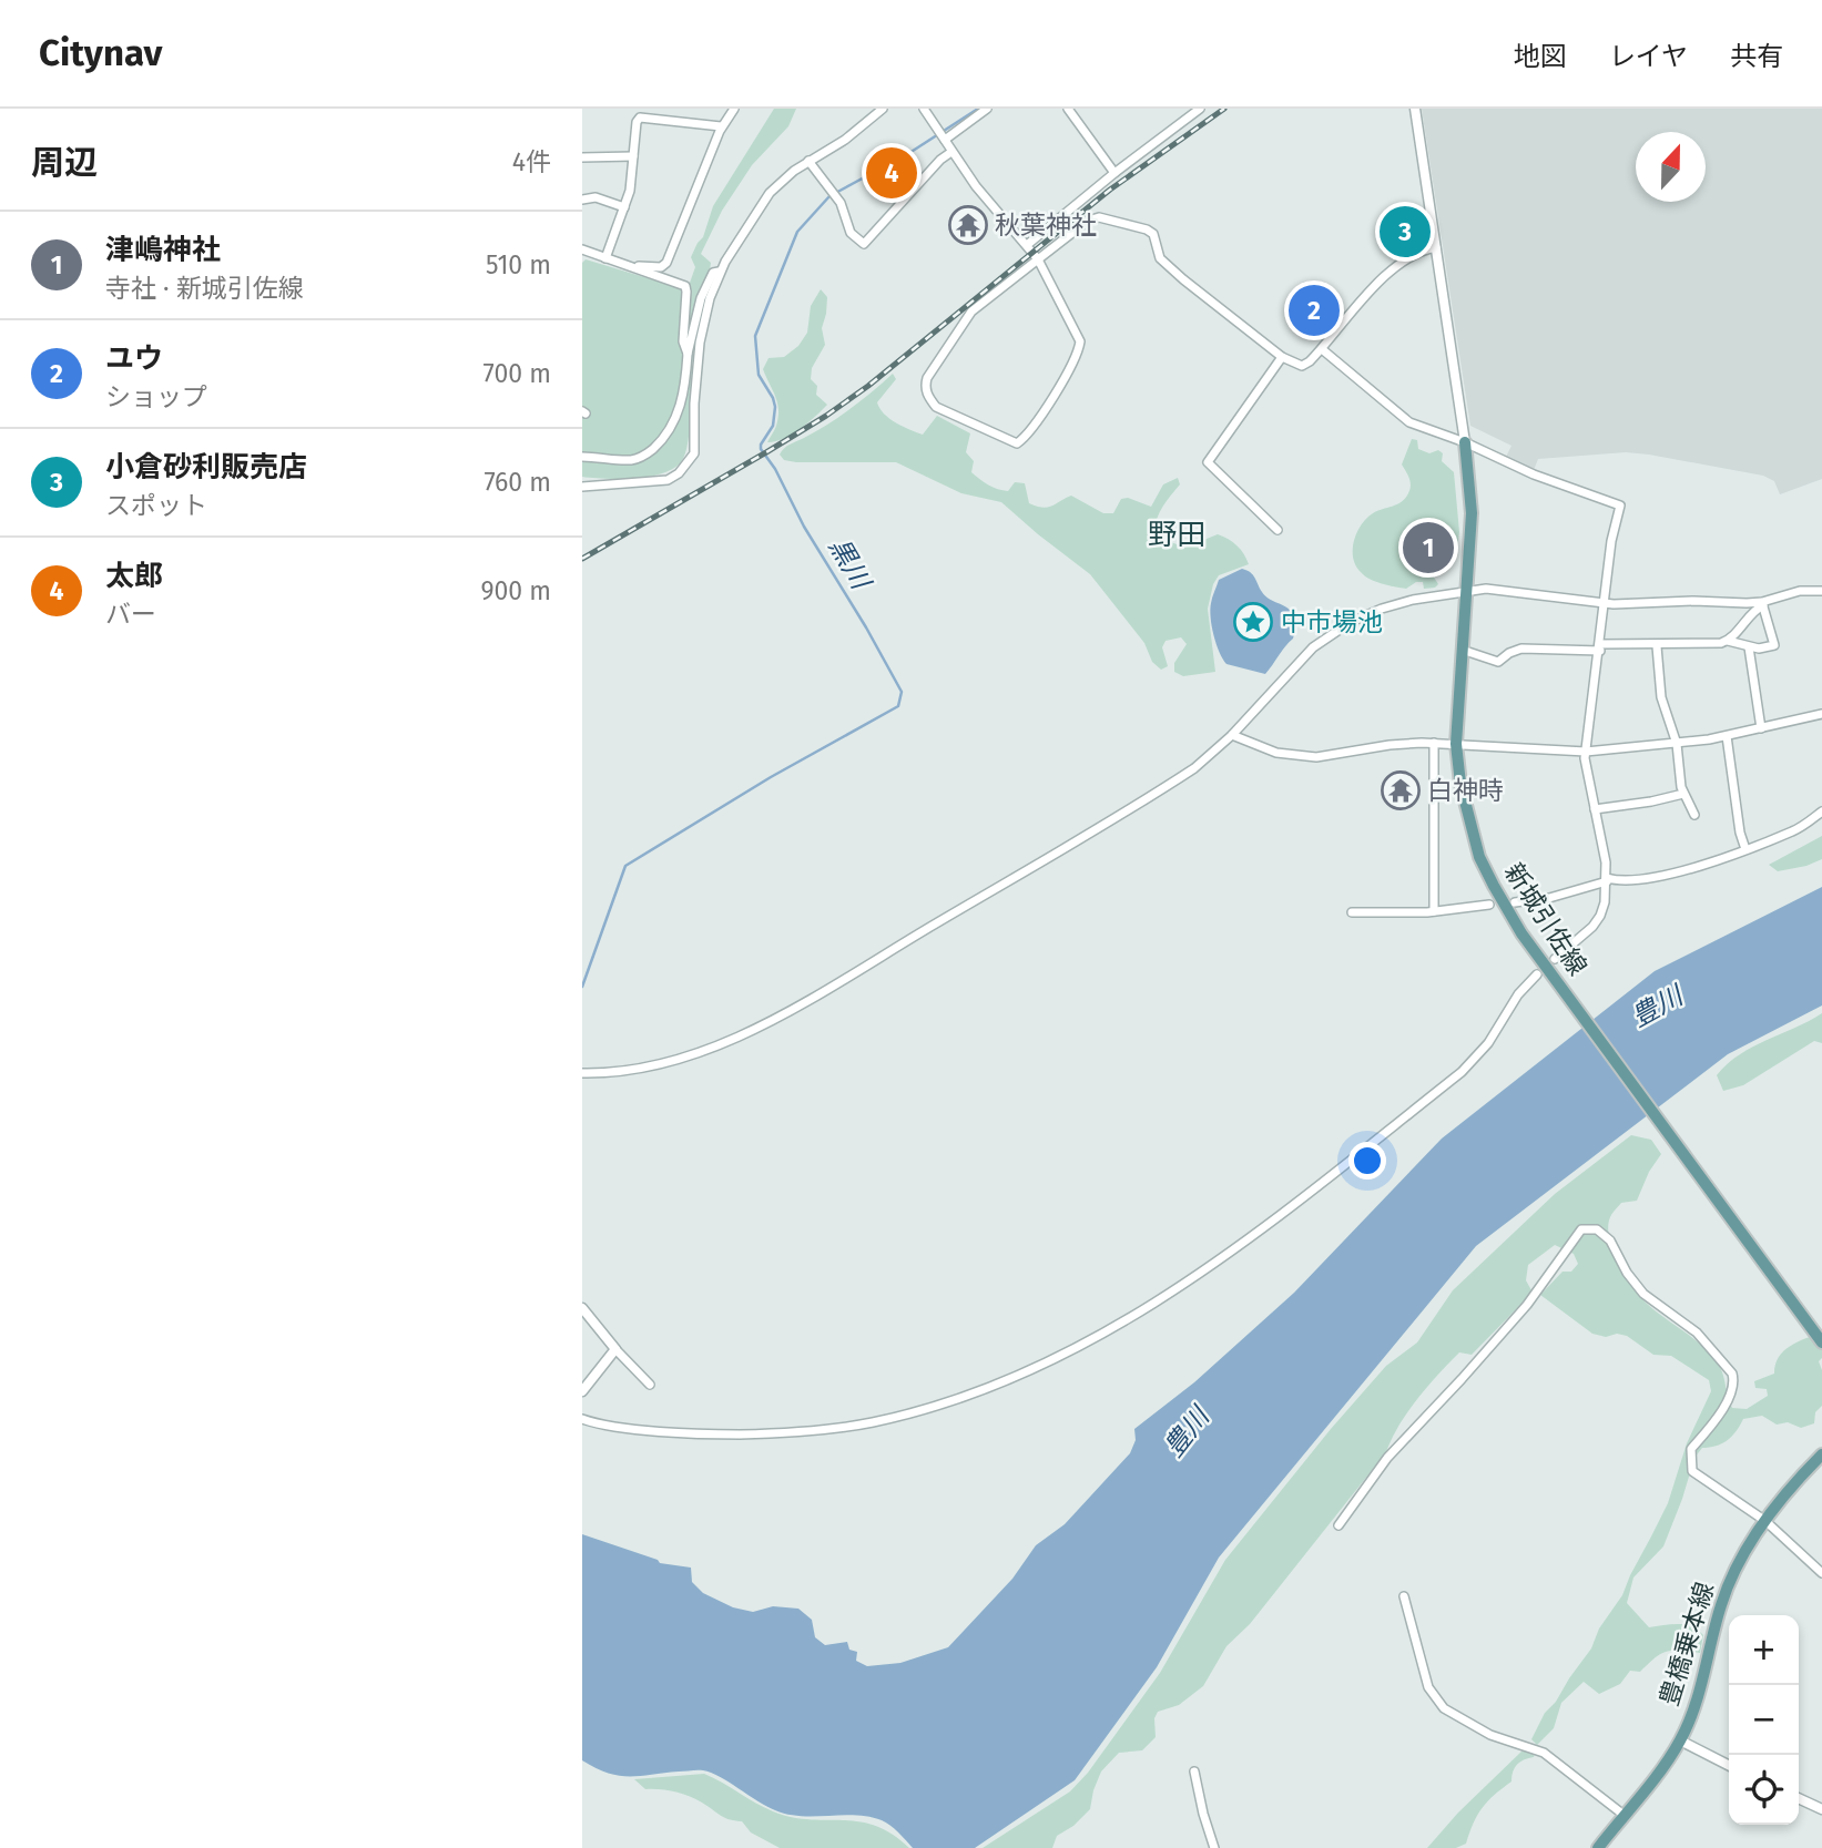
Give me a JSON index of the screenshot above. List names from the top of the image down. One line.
{"streets":{"main road":["新城引佐線","豊橋乗本線"]},"districts":["野田"],"water":["黒川","豊川"],"places":{"temple":["秋葉神社","白神時"],"place":["中市場池"]},"north":"top","page":{"header":"Citynav","nav":["地図","レイヤ","共有"],"heading":["周辺","4件"],"pins":["4","3","2","1"],"list":[{"mark":"1","name":"津嶋神社","note":"寺社 · 新城引佐線","value":"510 m"},{"mark":"2","name":"ユウ","note":"ショップ","value":"700 m"},{"mark":"3","name":"小倉砂利販売店","note":"スポット","value":"760 m"},{"mark":"4","name":"太郎","note":"バー","value":"900 m"}],"map_buttons":["+","−"]}}
